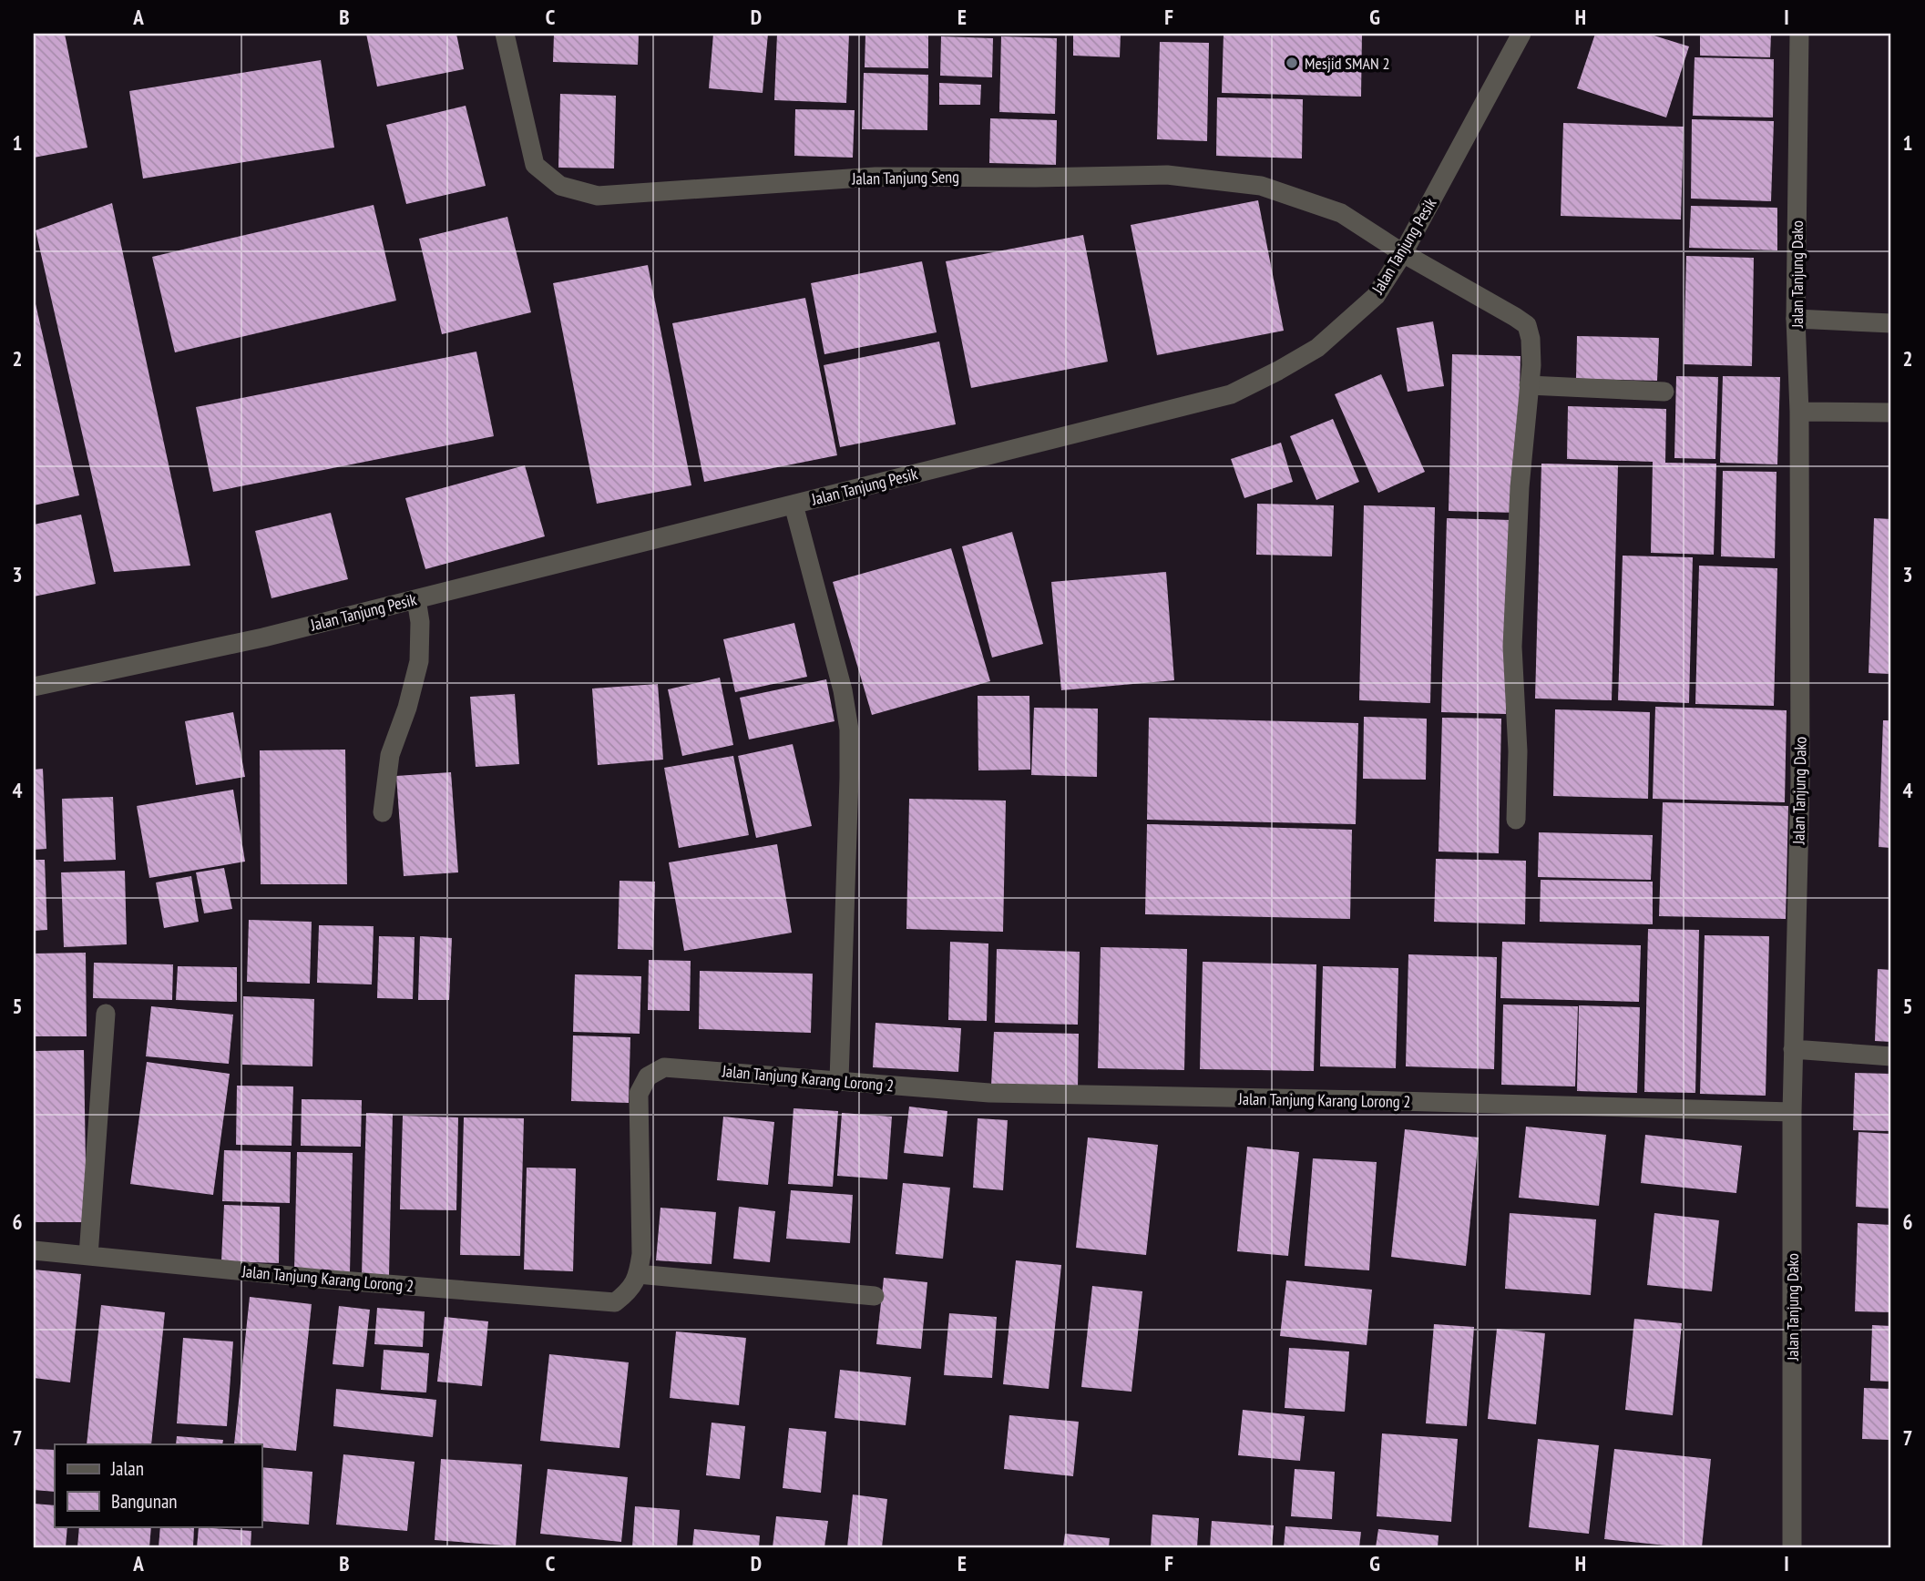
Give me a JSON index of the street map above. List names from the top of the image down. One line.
{"streets":{"street":["Jalan Tanjung Seng","Jalan Tanjung Pesik","Jalan Tanjung Dako","Jalan Tanjung Karang Lorong 2"]},"crossings":[["Jalan Tanjung Seng","Jalan Tanjung Pesik"],["Jalan Tanjung Dako","Jalan Tanjung Karang Lorong 2"]],"places":["Mesjid SMAN 2"],"legend":["Jalan","Bangunan"],"grid":{"columns":["A","B","C","D","E","F","G","H","I"],"rows":["1","2","3","4","5","6","7"]}}
